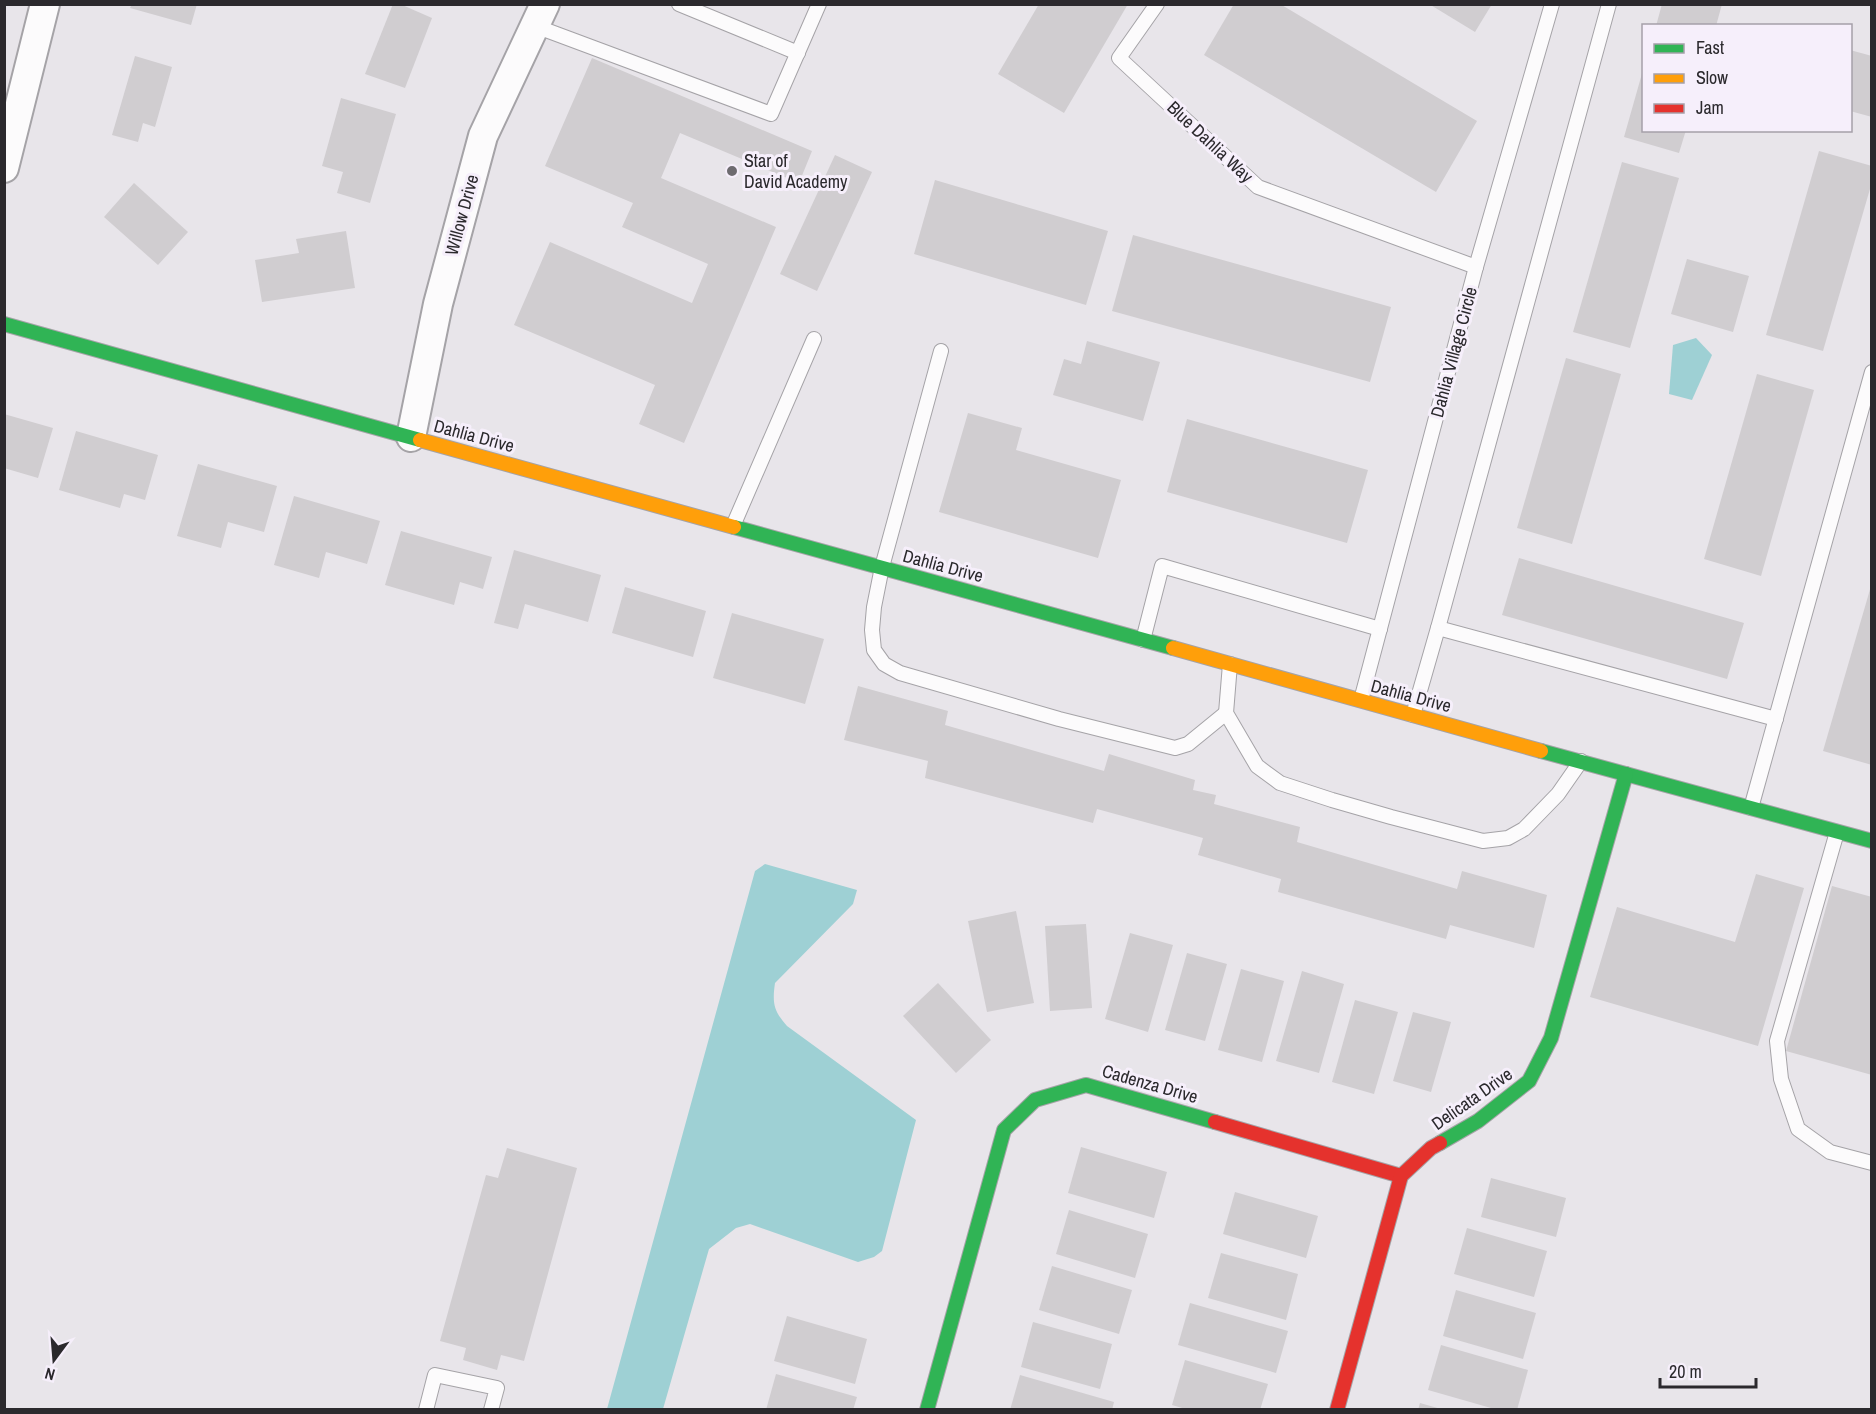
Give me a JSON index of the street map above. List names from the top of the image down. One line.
{"streets":{"street":["Willow Drive","Dahlia Drive","Cadenza Drive","Delicata Drive"],"lane":["Blue Dahlia Way","Dahlia Village Circle"]},"crossings":[["Blue Dahlia Way","Dahlia Village Circle"],["Willow Drive","Dahlia Drive"],["Dahlia Village Circle","Dahlia Drive"],["Dahlia Drive","Delicata Drive"],["Cadenza Drive","Delicata Drive"]],"places":["Star of David Academy"],"legend":["Fast","Slow","Jam"],"scale_bar":"20 m","north":"bottom"}
